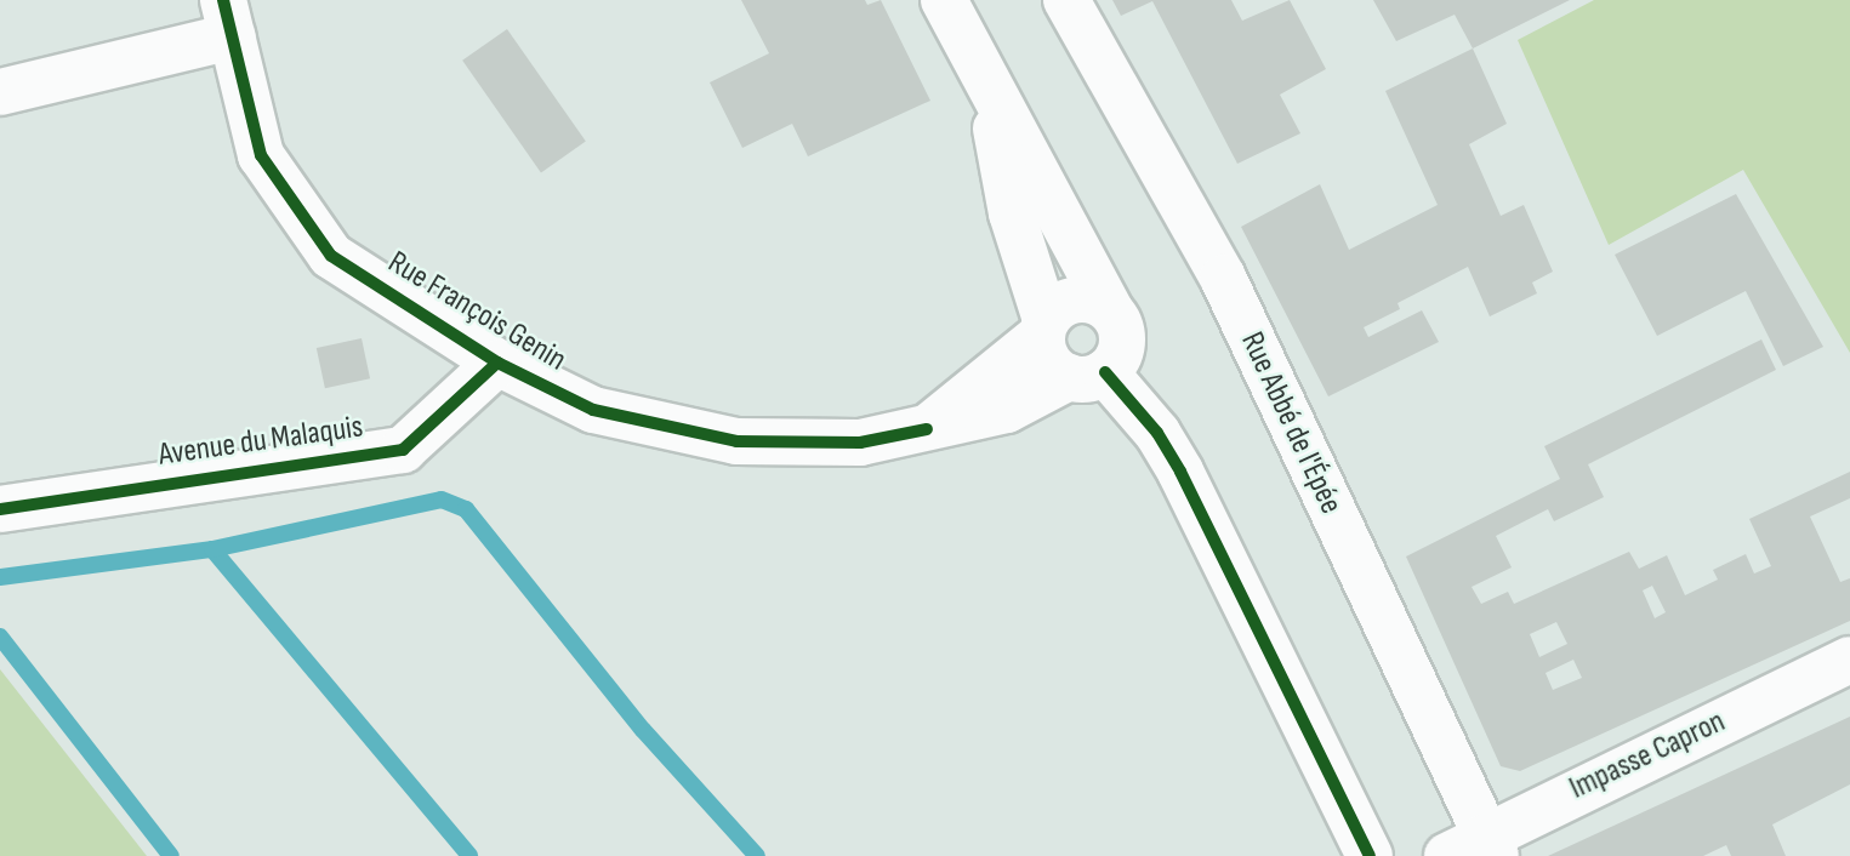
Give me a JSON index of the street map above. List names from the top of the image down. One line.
{"streets":{"street":["Rue François Genin","Rue Abbé de l'Épée","Avenue du Malaquis","Impasse Capron"]},"crossings":[["Rue François Genin","Avenue du Malaquis"],["Rue Abbé de l'Épée","Impasse Capron"]]}
